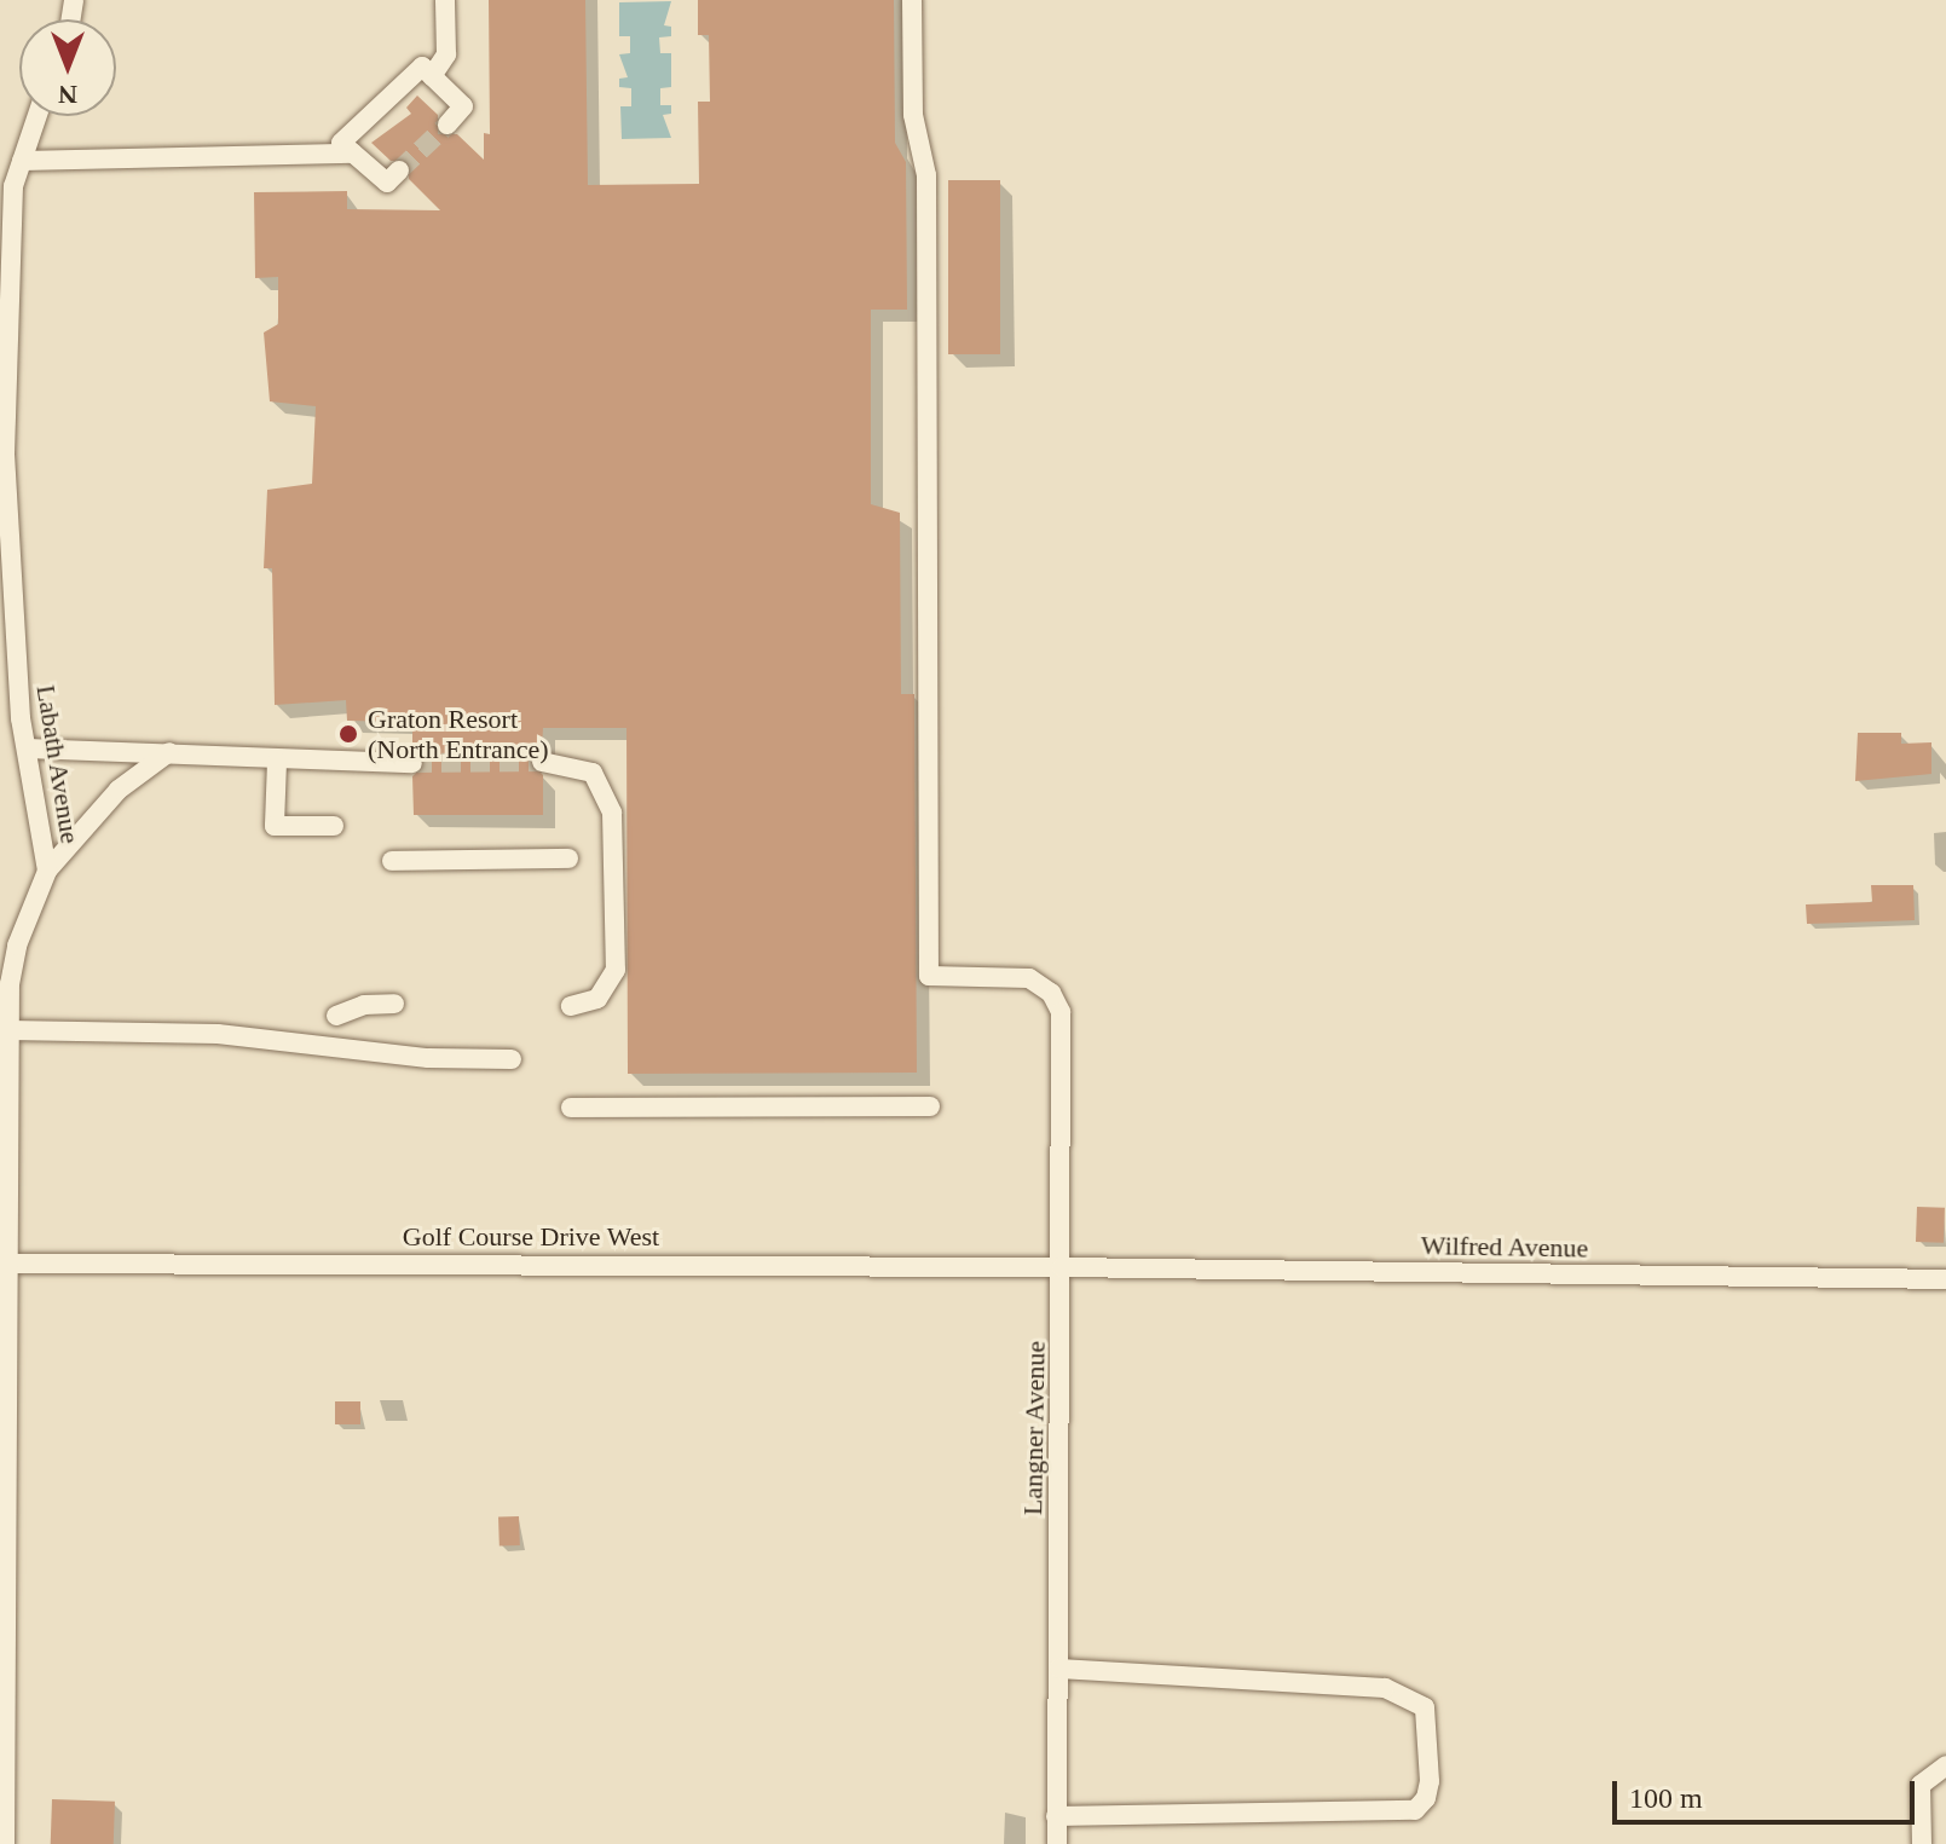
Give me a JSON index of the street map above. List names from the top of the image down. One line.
{"streets":{"street":["Labath Avenue","Golf Course Drive West","Wilfred Avenue","Langner Avenue"]},"crossings":[["Labath Avenue","Golf Course Drive West"],["Golf Course Drive West","Wilfred Avenue"],["Golf Course Drive West","Langner Avenue"],["Wilfred Avenue","Langner Avenue"]],"places":["Graton Resort (North Entrance)"],"scale_bar":"100 m","north":"bottom"}
